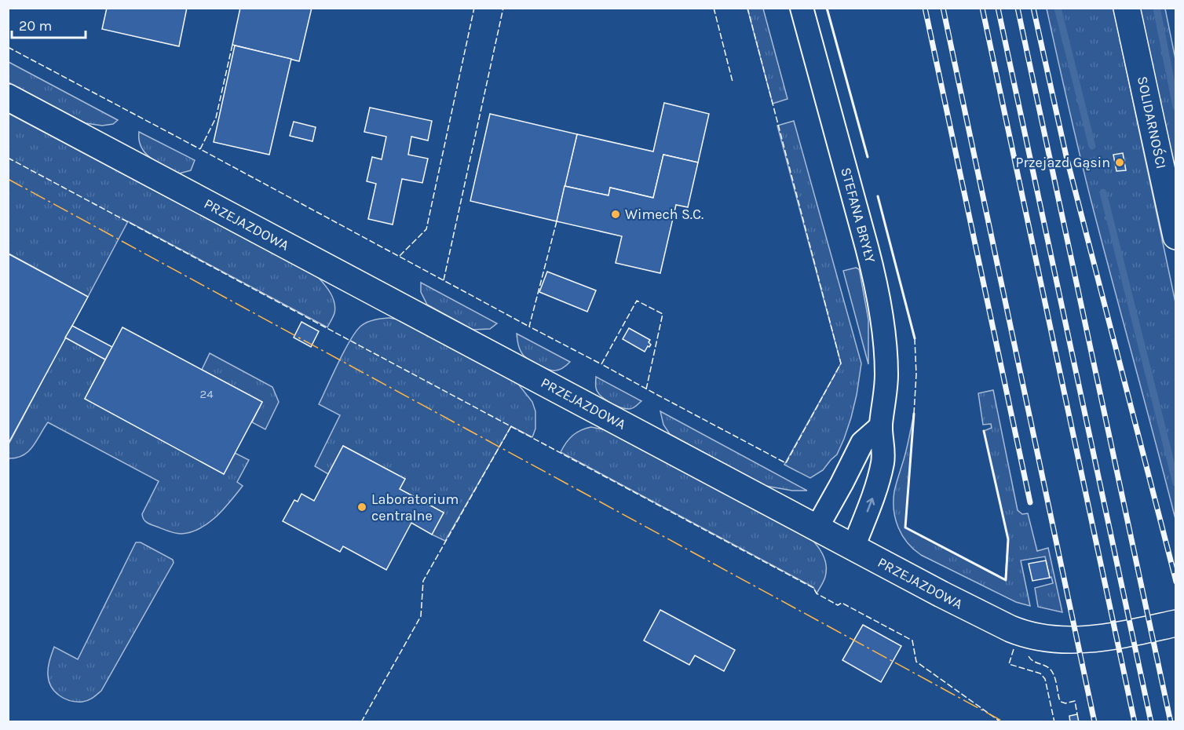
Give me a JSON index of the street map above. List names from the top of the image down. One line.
{"streets":{"street":["SOLIDARNOŚCI","STEFANA BRYŁY","PRZEJAZDOWA"]},"crossings":[["STEFANA BRYŁY","PRZEJAZDOWA"]],"places":["Przejazd Gąsin","Wimech S.C.","Laboratorium centralne"],"house_numbers":["24"],"scale_bar":"20 m"}
